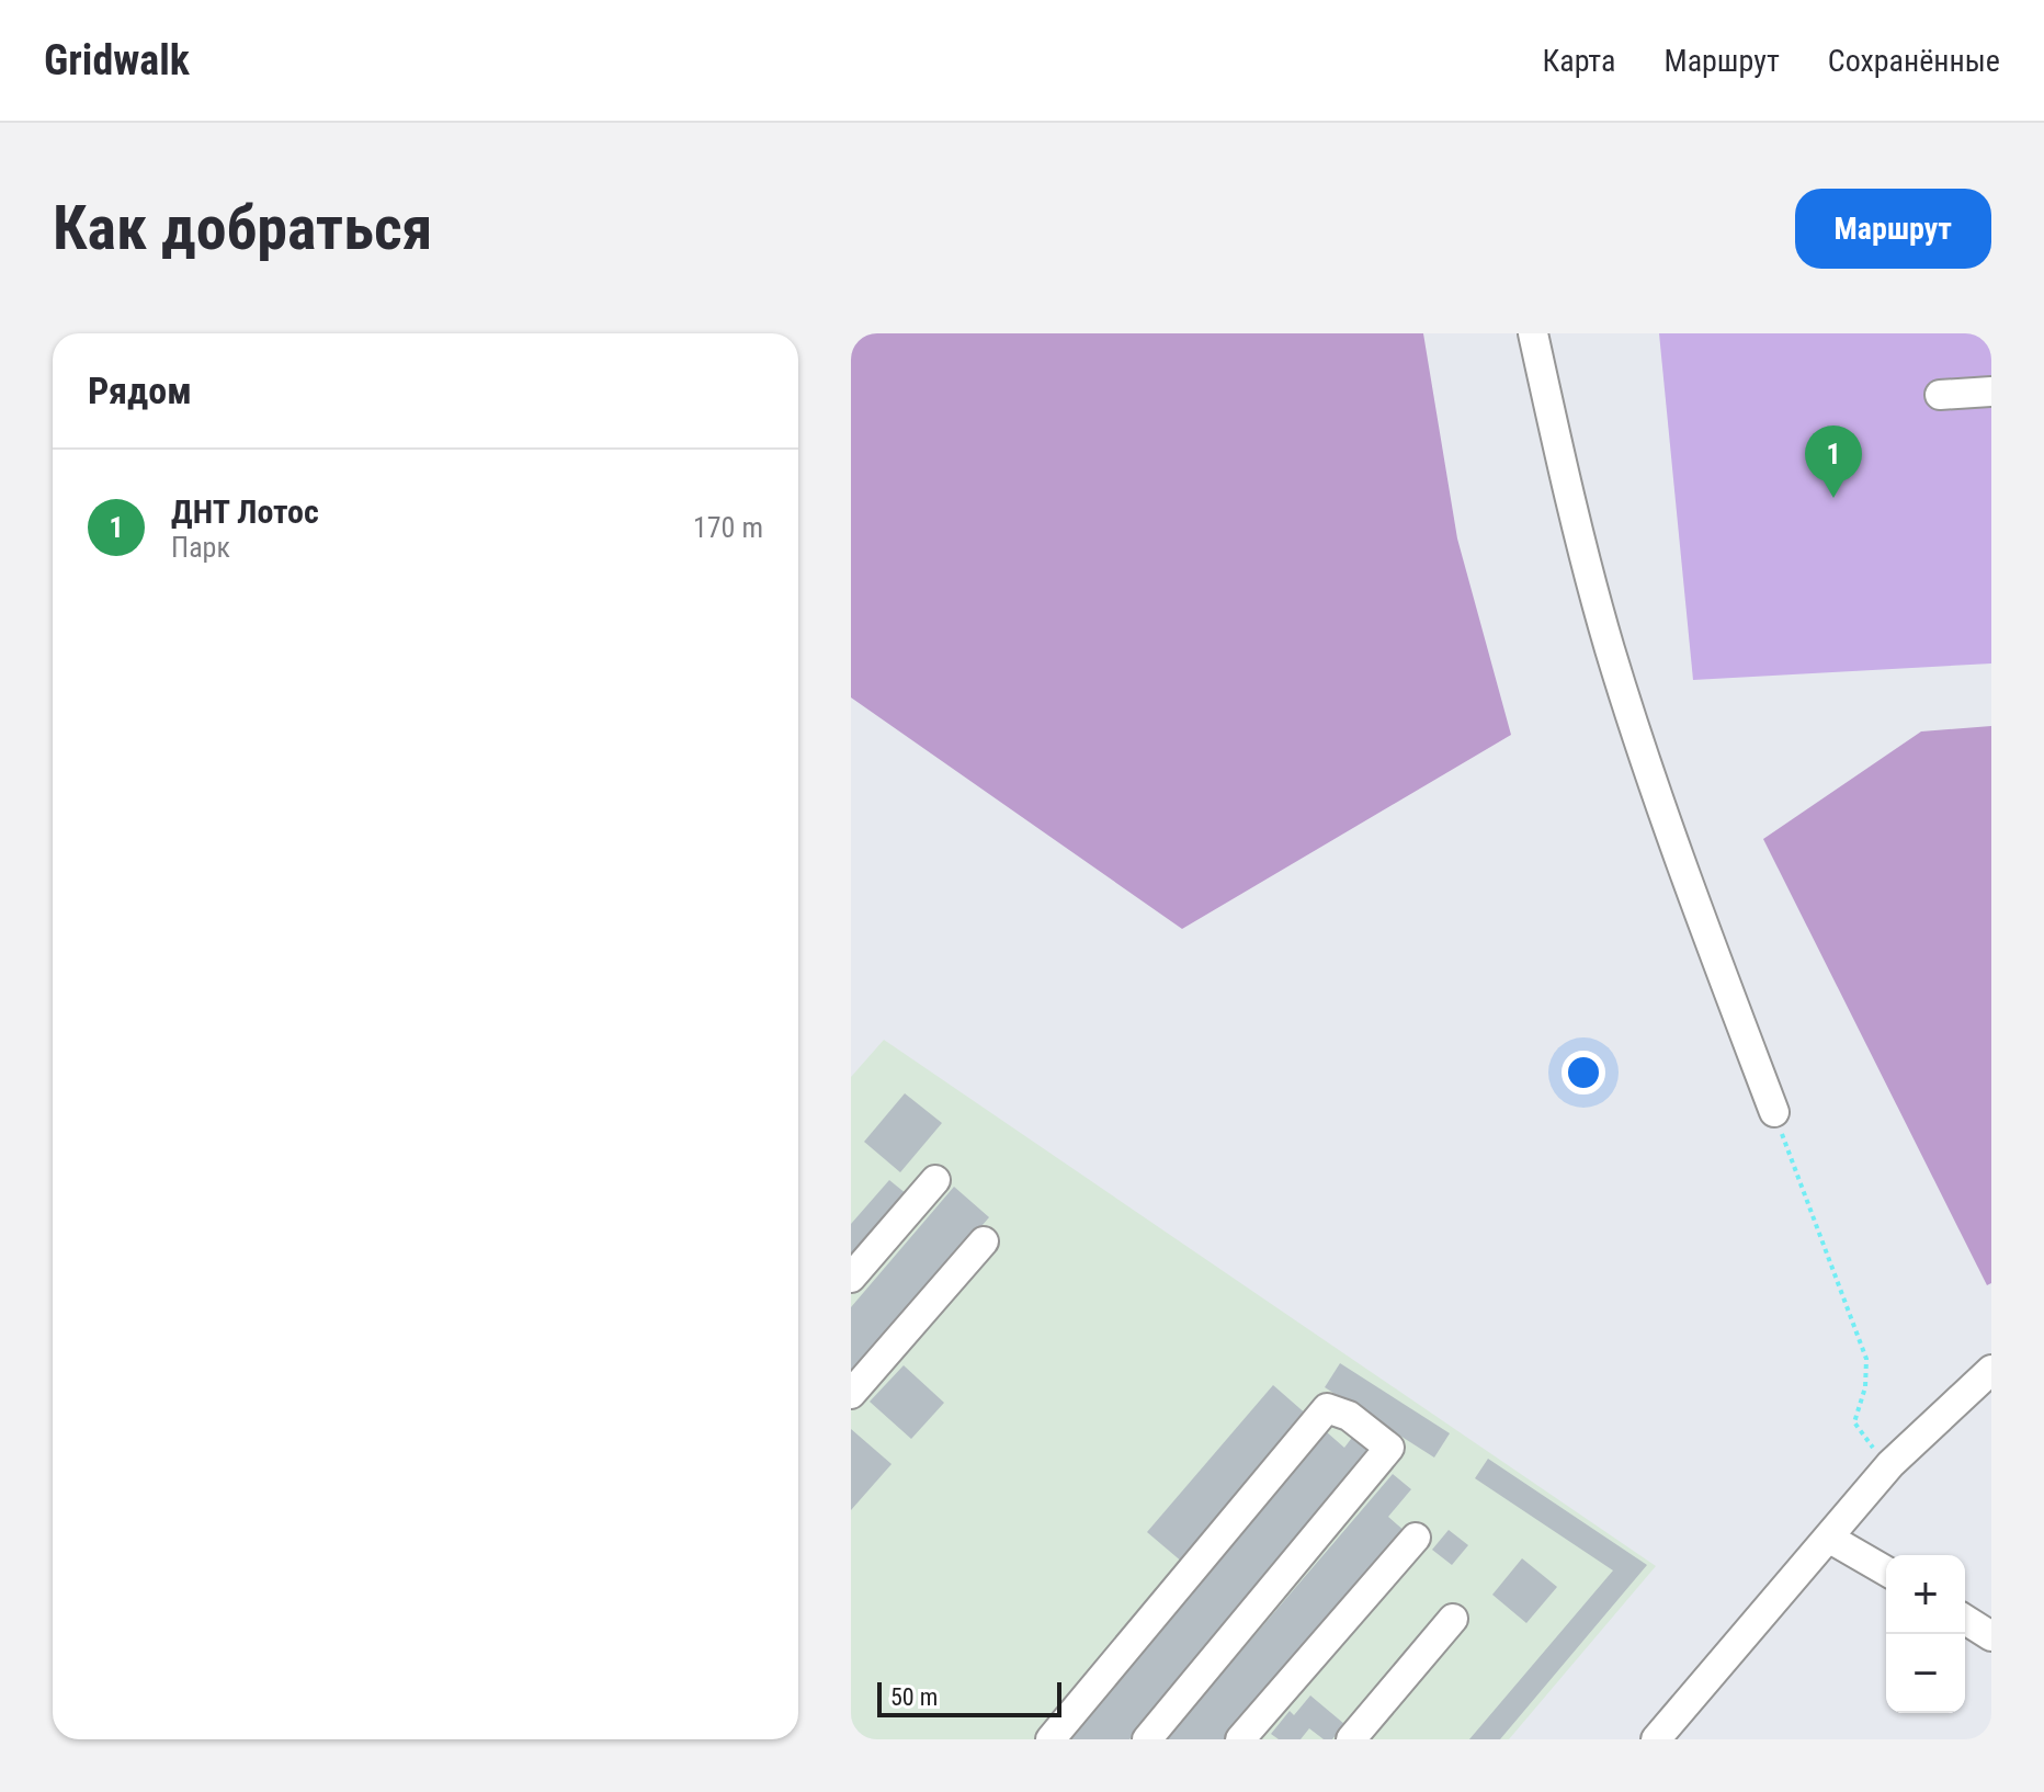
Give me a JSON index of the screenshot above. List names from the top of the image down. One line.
{"scale_bar":"50 m","page":{"header":"Gridwalk","nav":["Карта","Маршрут","Сохранённые"],"buttons":"Маршрут","title":"Как добраться","heading":"Рядом","pins":"1","list":[{"mark":"1","name":"ДНТ Лотос","note":"Парк","value":"170 m"}],"map_buttons":["+","−"],"scale":"50 m"}}
